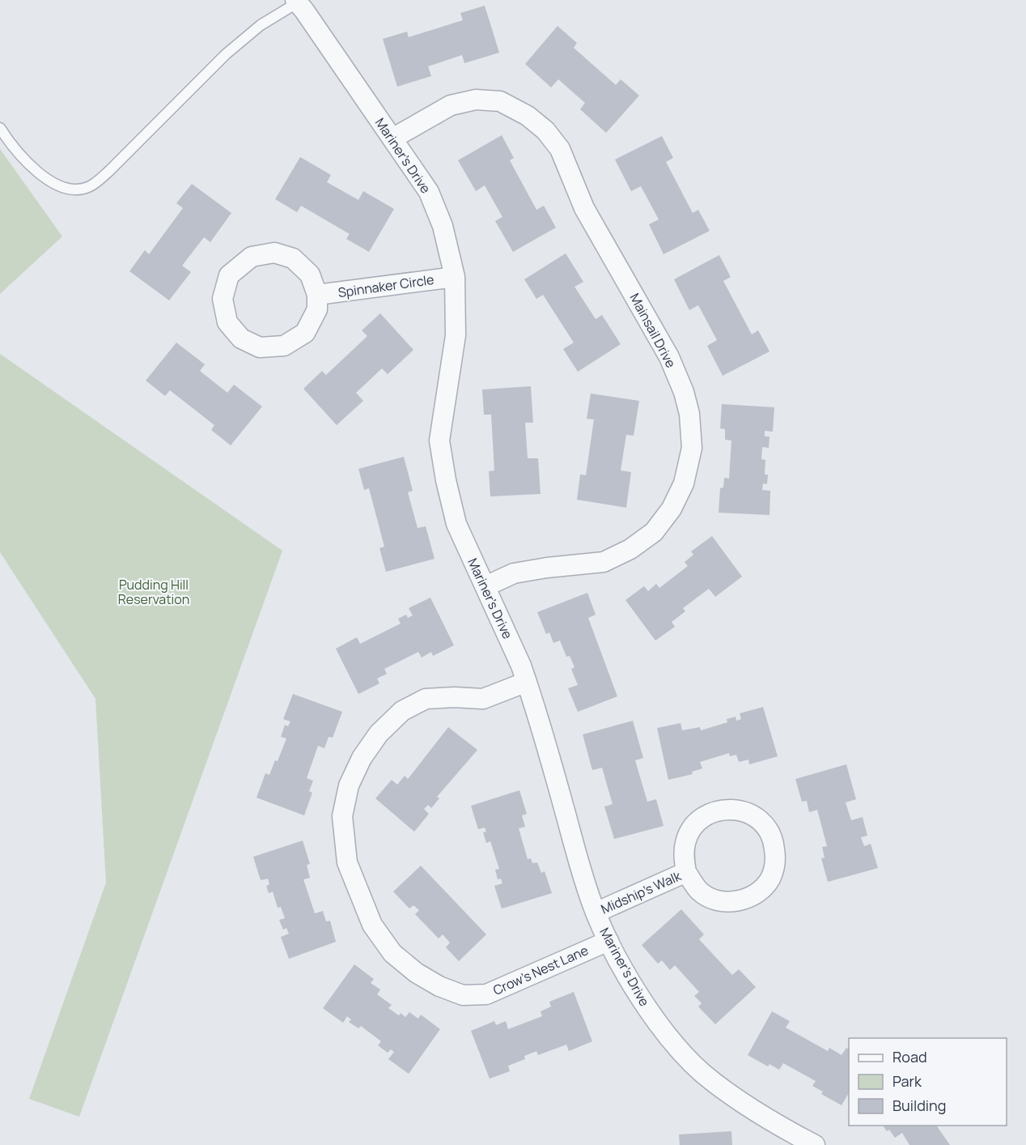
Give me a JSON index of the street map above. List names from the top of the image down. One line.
{"streets":{"street":["Mariner's Drive","Spinnaker Circle","Mainsail Drive","Midship's Walk","Crow's Nest Lane"]},"crossings":[["Mariner's Drive","Spinnaker Circle"],["Mariner's Drive","Mainsail Drive"],["Mariner's Drive","Midship's Walk"],["Mariner's Drive","Crow's Nest Lane"]],"parks":["Pudding Hill Reservation"],"legend":["Road","Park","Building"]}
